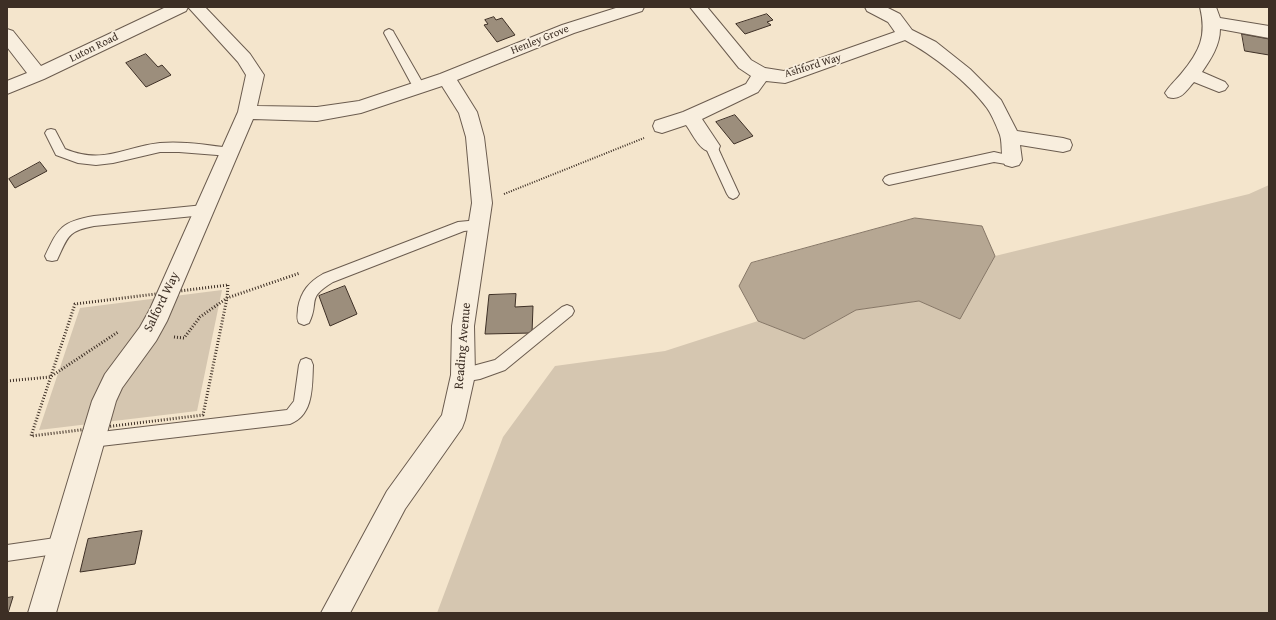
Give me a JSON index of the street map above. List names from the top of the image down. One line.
{"streets":{"street":["Henley Grove","Luton Road","Ashford Way","Salford Way","Reading Avenue"]},"crossings":[["Henley Grove","Salford Way"],["Henley Grove","Reading Avenue"]]}
